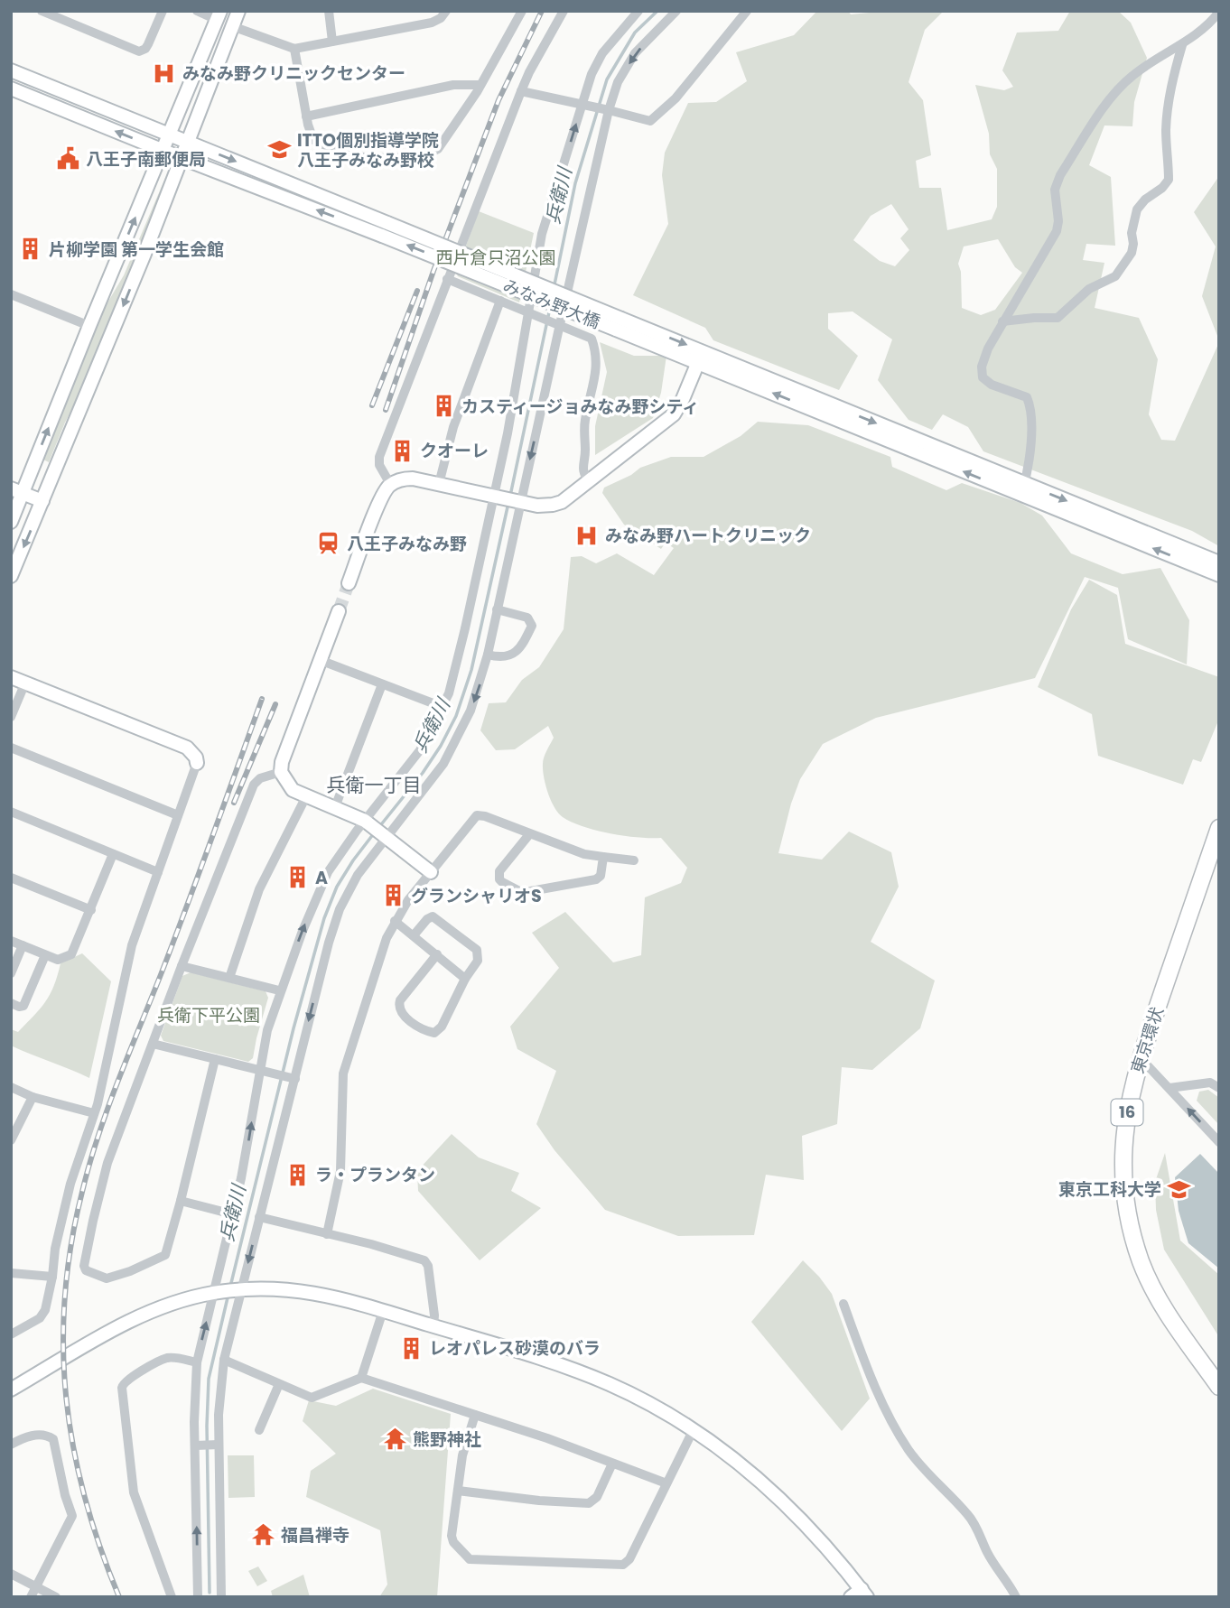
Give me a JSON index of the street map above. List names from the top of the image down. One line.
{"streets":{"highway":["東京環状","16"],"street":["みなみ野大橋"]},"districts":["兵衛一丁目"],"water":["兵衛川"],"parks":["西片倉只沼公園","兵衛下平公園"],"places":{"hospital":["みなみ野クリニックセンター","みなみ野ハートクリニック"],"school or university":["ITTO個別指導学院 八王子みなみ野校","東京工科大学"],"public building":["八王子南郵便局"],"building":["片柳学園 第一学生会館","カスティージョみなみ野シティ","クオーレ","A","グランシャリオS","ラ・プランタン","レオパレス砂漠のバラ"],"station":["八王子みなみ野"],"temple":["熊野神社","福昌禅寺"]}}
